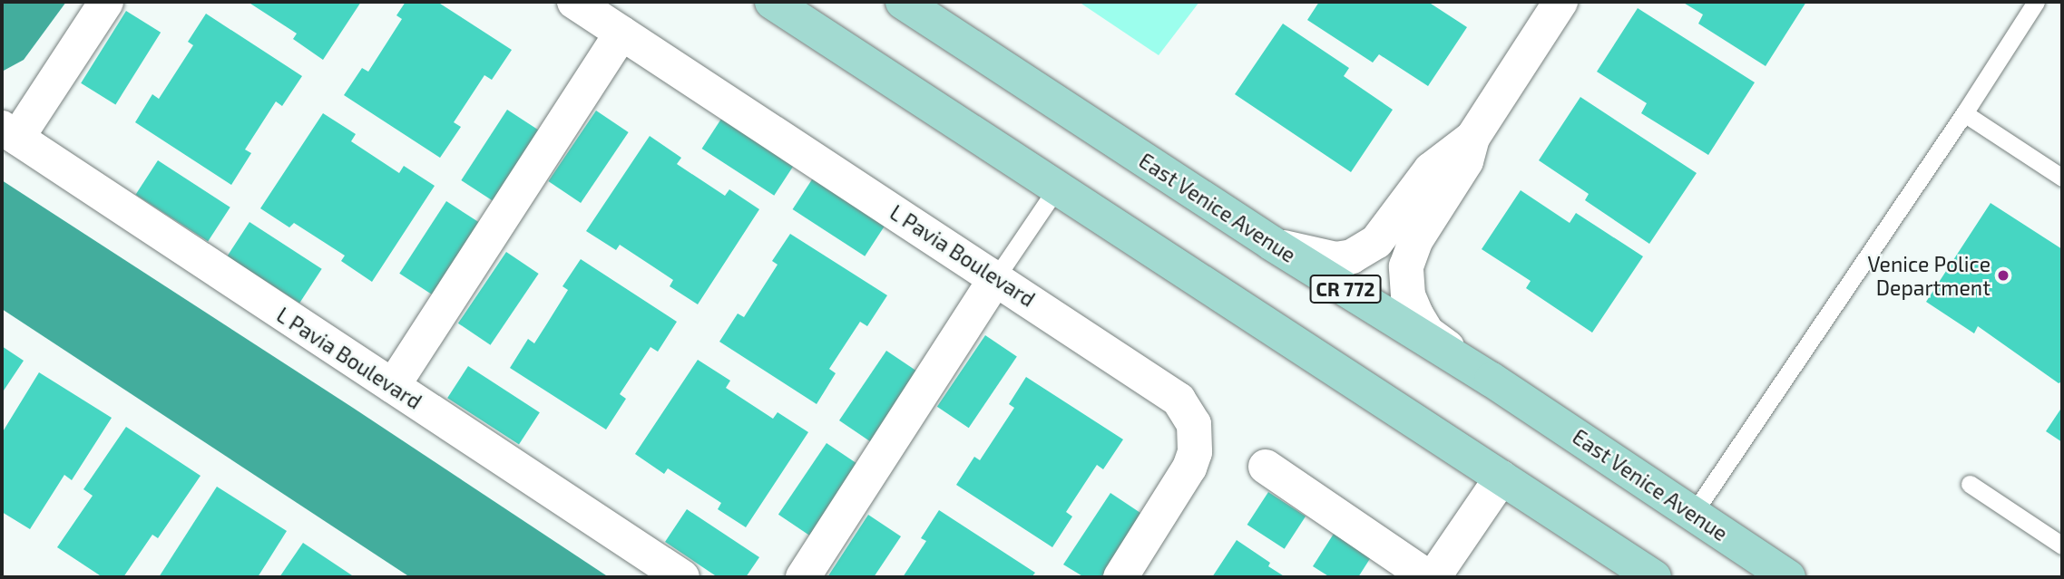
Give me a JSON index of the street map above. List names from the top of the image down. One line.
{"streets":{"main road":["East Venice Avenue","CR 772"],"street":["L Pavia Boulevard"]},"places":["Venice Police Department"]}
